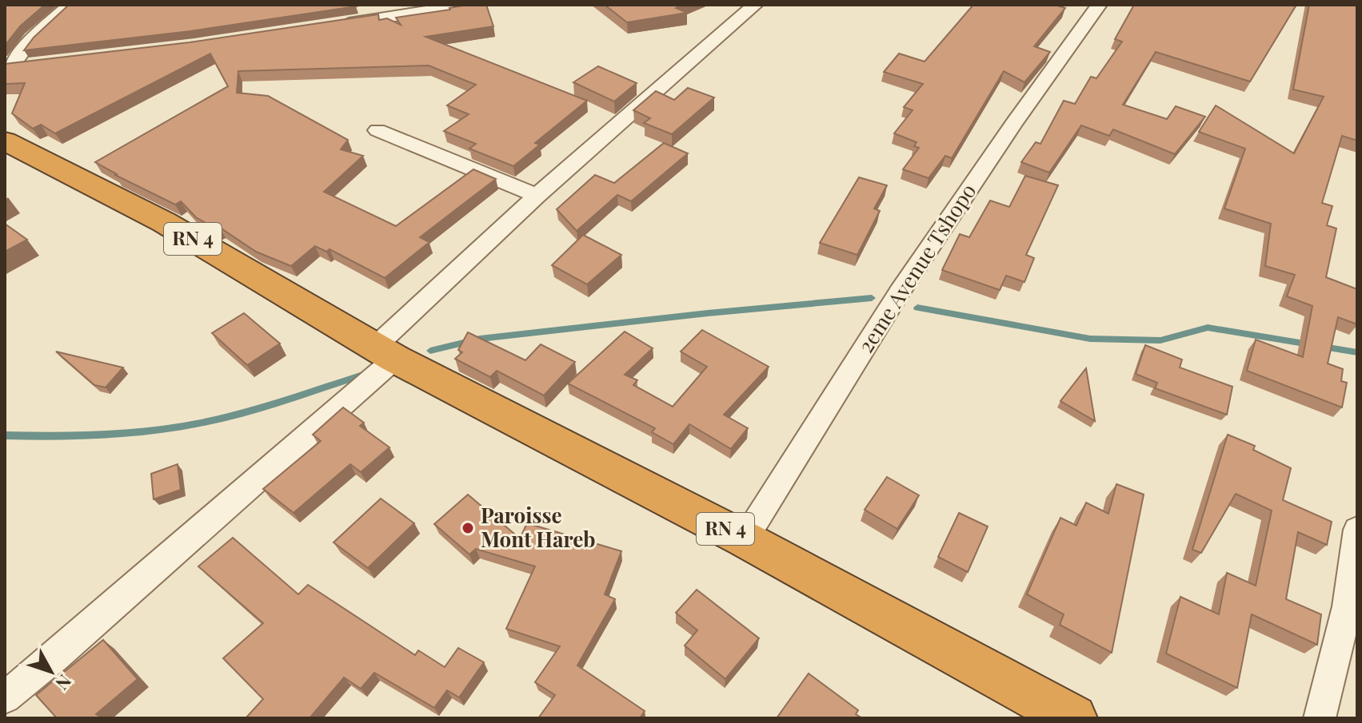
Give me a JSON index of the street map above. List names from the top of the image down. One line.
{"streets":{"highway":["RN 4"],"street":["2eme Avenue Tshopo"]},"crossings":[["RN 4","2eme Avenue Tshopo"]],"places":["Paroisse Mont Hareb"],"north":"bottom right"}
